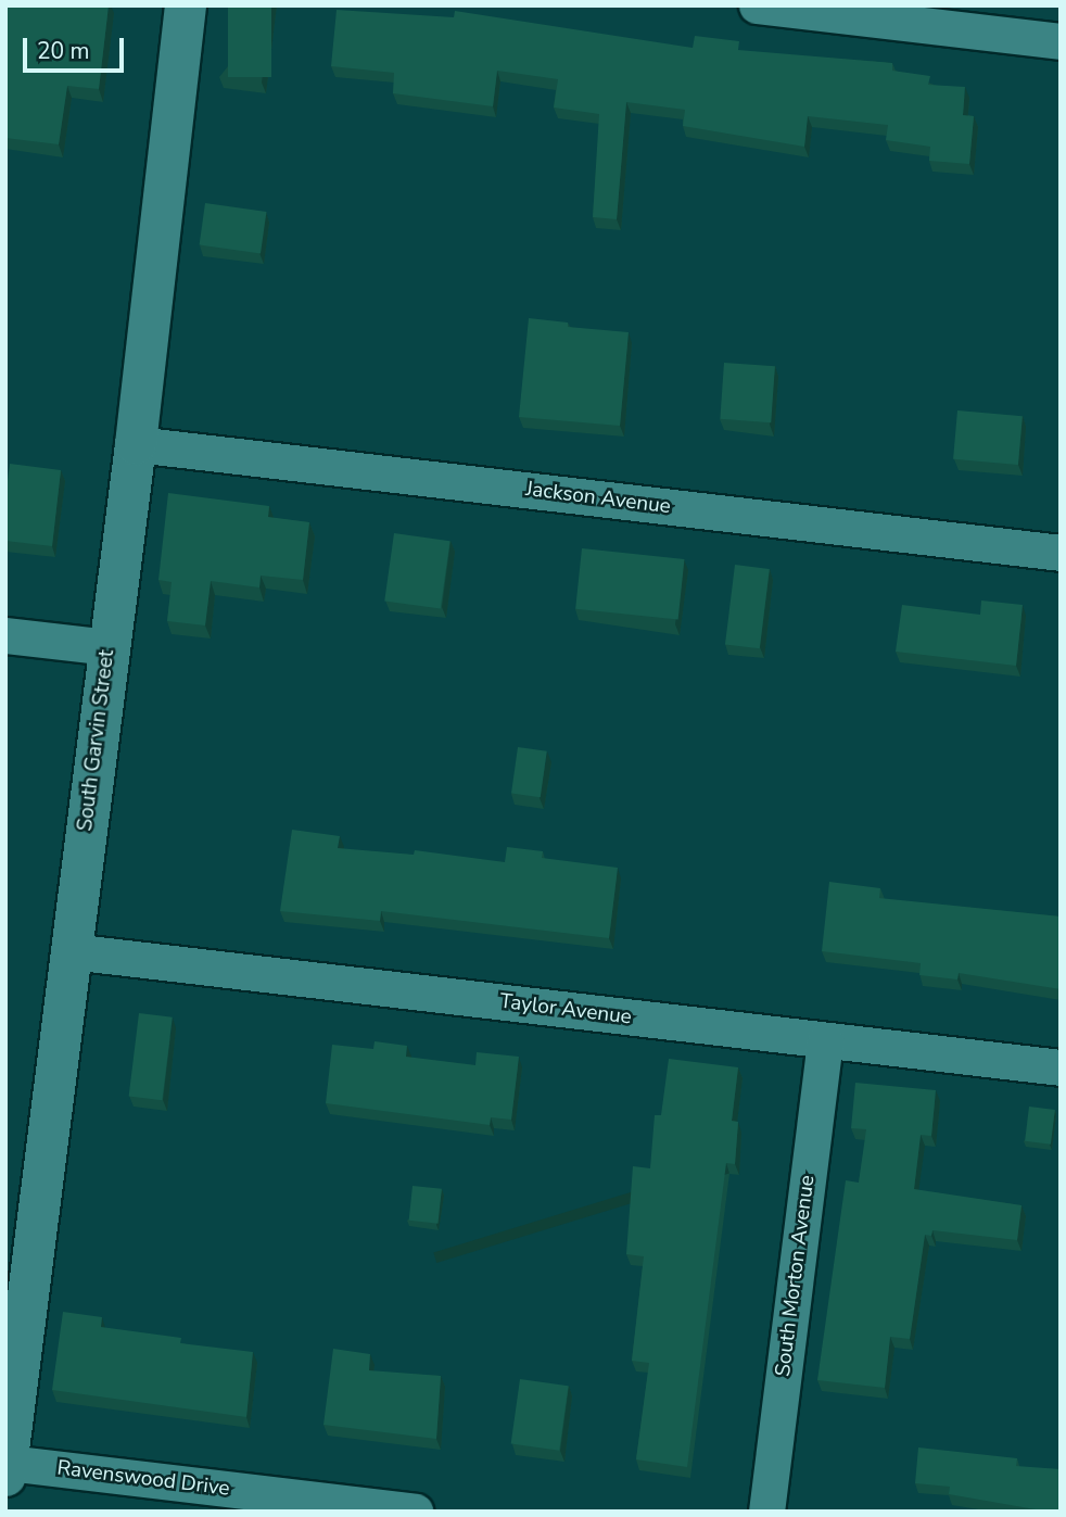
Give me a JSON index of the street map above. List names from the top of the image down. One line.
{"streets":{"street":["Jackson Avenue","South Garvin Street","Taylor Avenue","South Morton Avenue","Ravenswood Drive"]},"crossings":[["Jackson Avenue","South Garvin Street"],["South Garvin Street","Taylor Avenue"],["South Garvin Street","Ravenswood Drive"],["Taylor Avenue","South Morton Avenue"]],"scale_bar":"20 m"}
